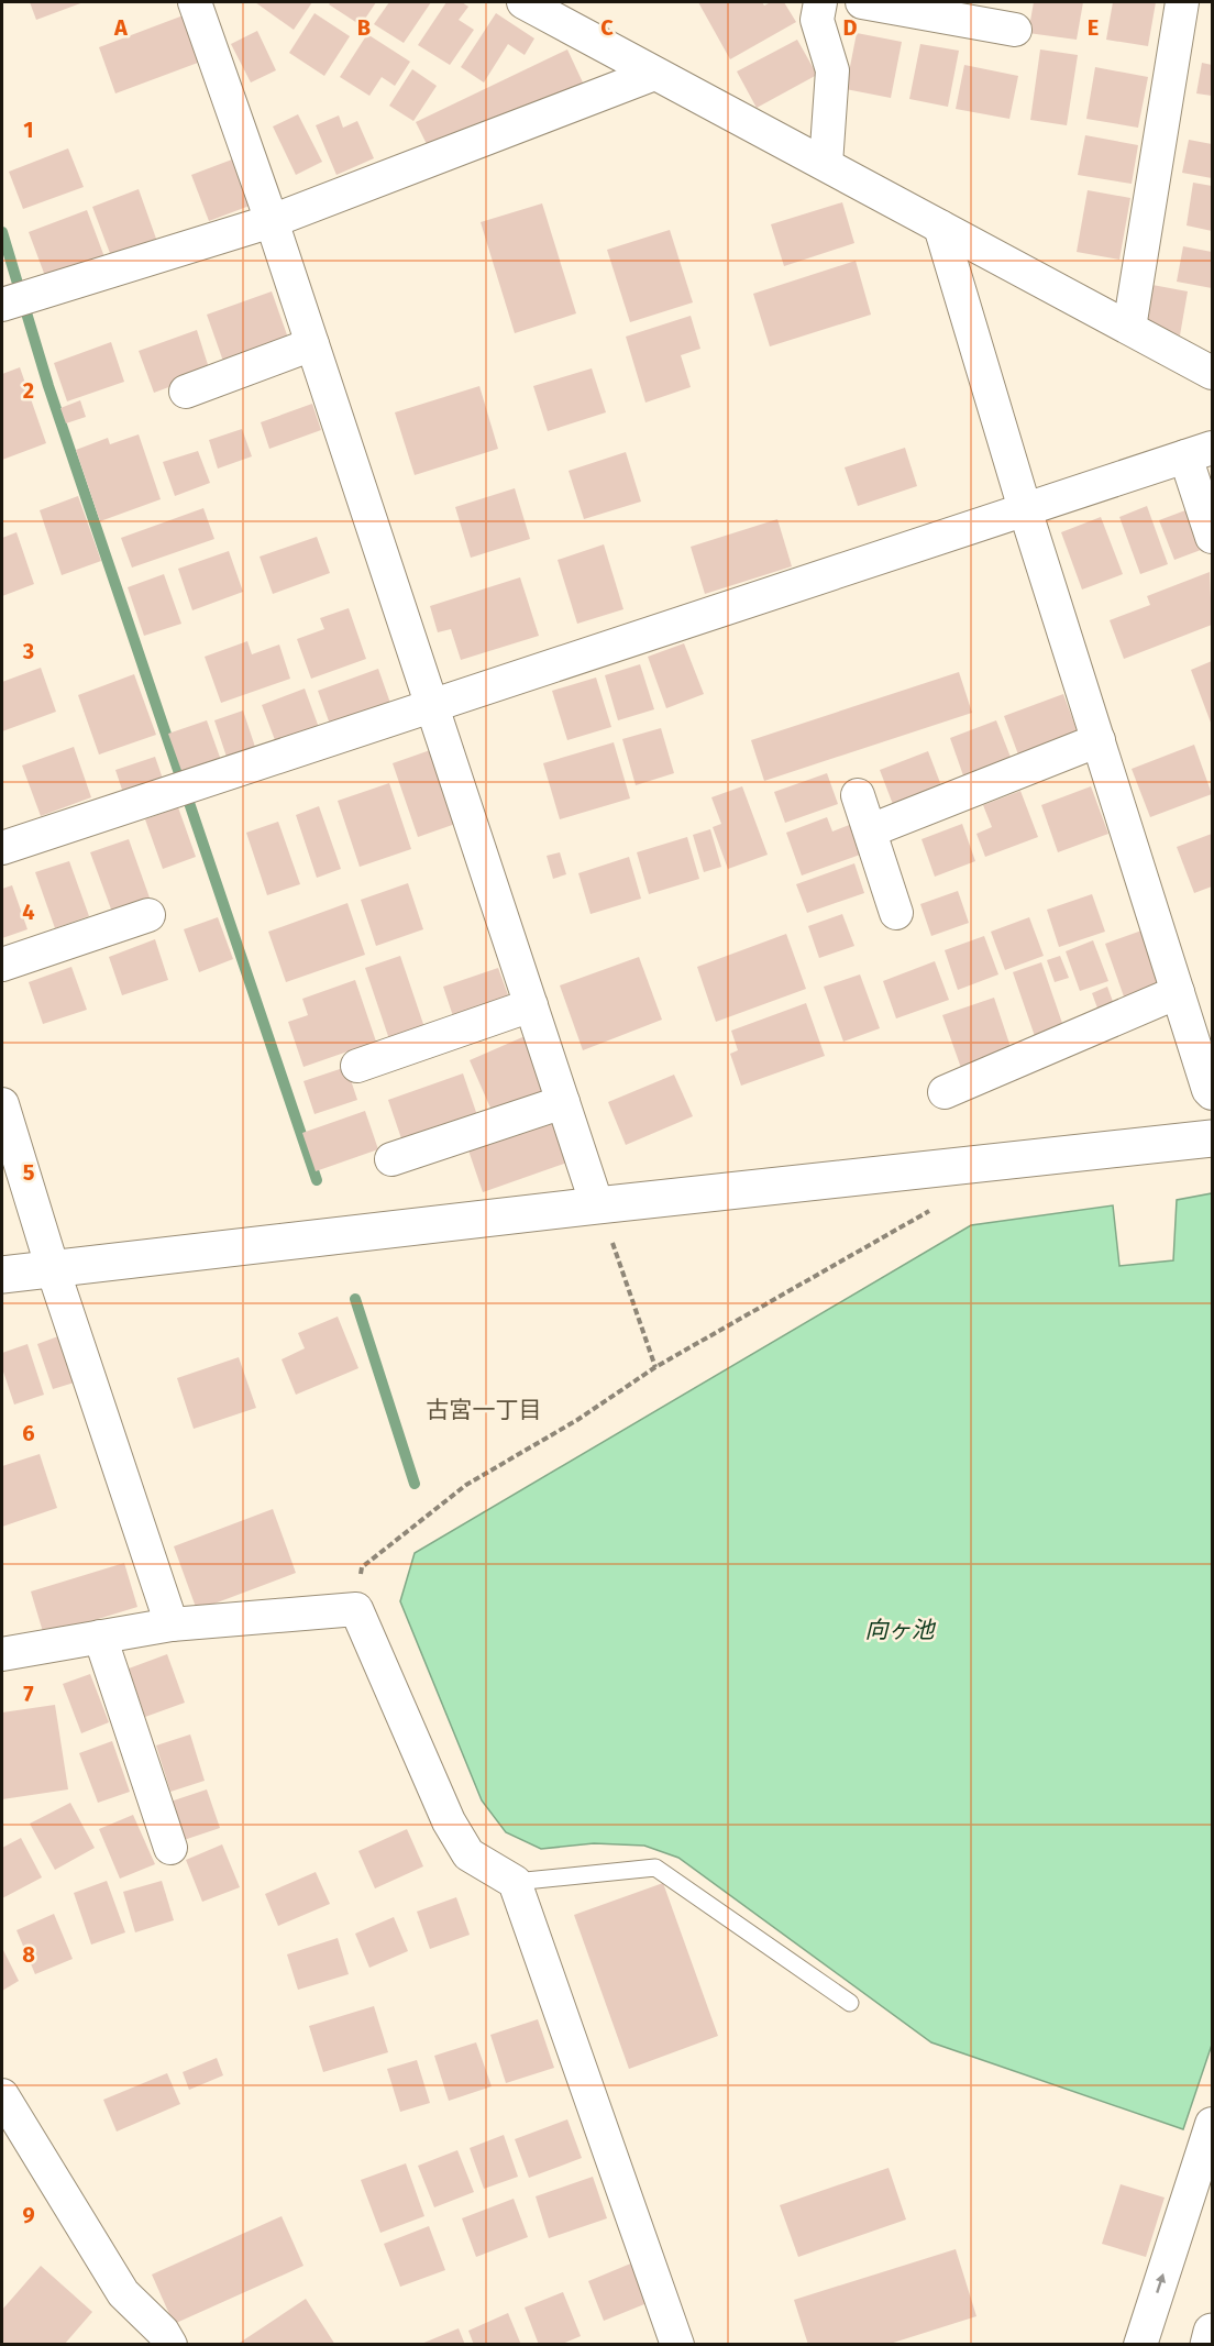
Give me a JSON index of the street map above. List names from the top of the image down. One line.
{"districts":["古宮一丁目"],"water":["向ヶ池"],"grid":{"columns":["A","B","C","D","E"],"rows":["1","2","3","4","5","6","7","8","9"]}}
